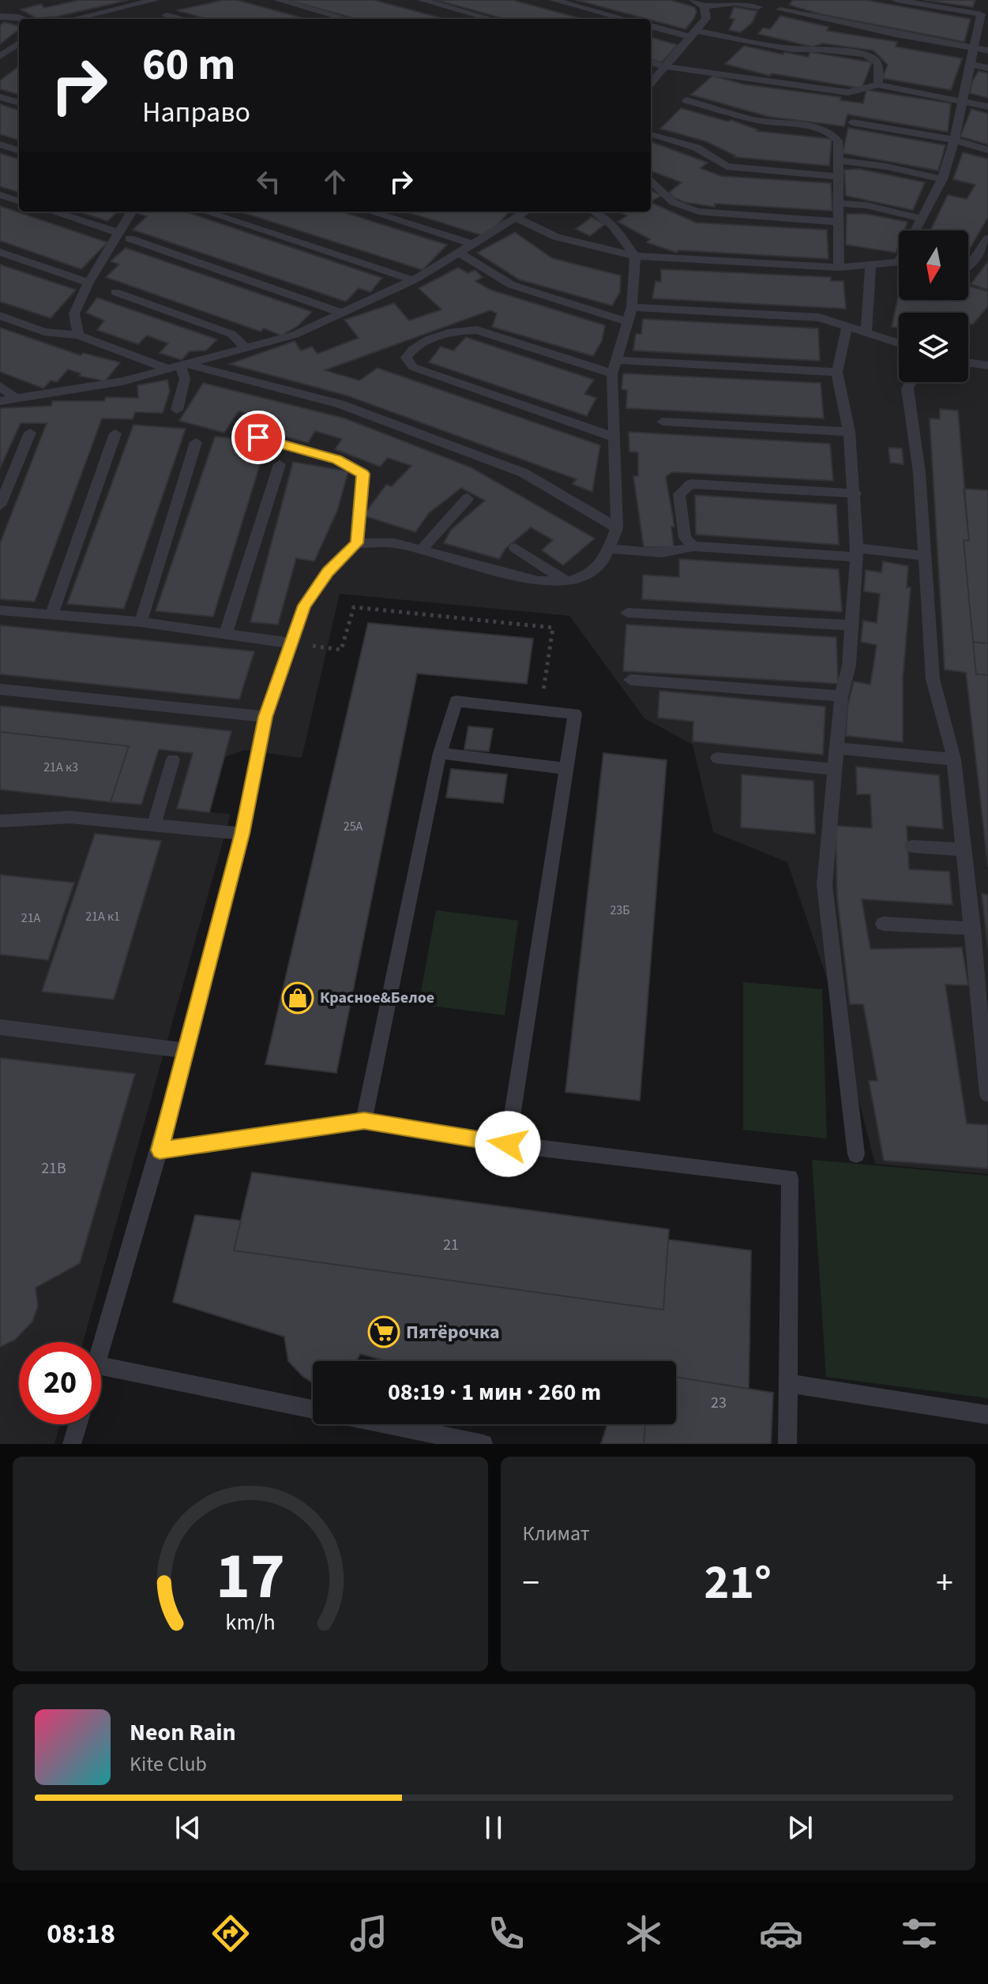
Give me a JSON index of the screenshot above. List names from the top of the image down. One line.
{"places":{"shop":["Красное&Белое"],"supermarket":["Пятёрочка"]},"house_numbers":["21А к3","25А","23Б","21А к1","21А","21В","21","23"],"north":"bottom","page":{"turn":["60 m","Направо"],"limit":"20","trip":"08:19 · 1 мин · 260 m","tile":"Климат","heat":["−","21°","+"],"song":["Neon Rain","Kite Club"],"tabs":"08:18","gauge":["17","km/h"]}}
